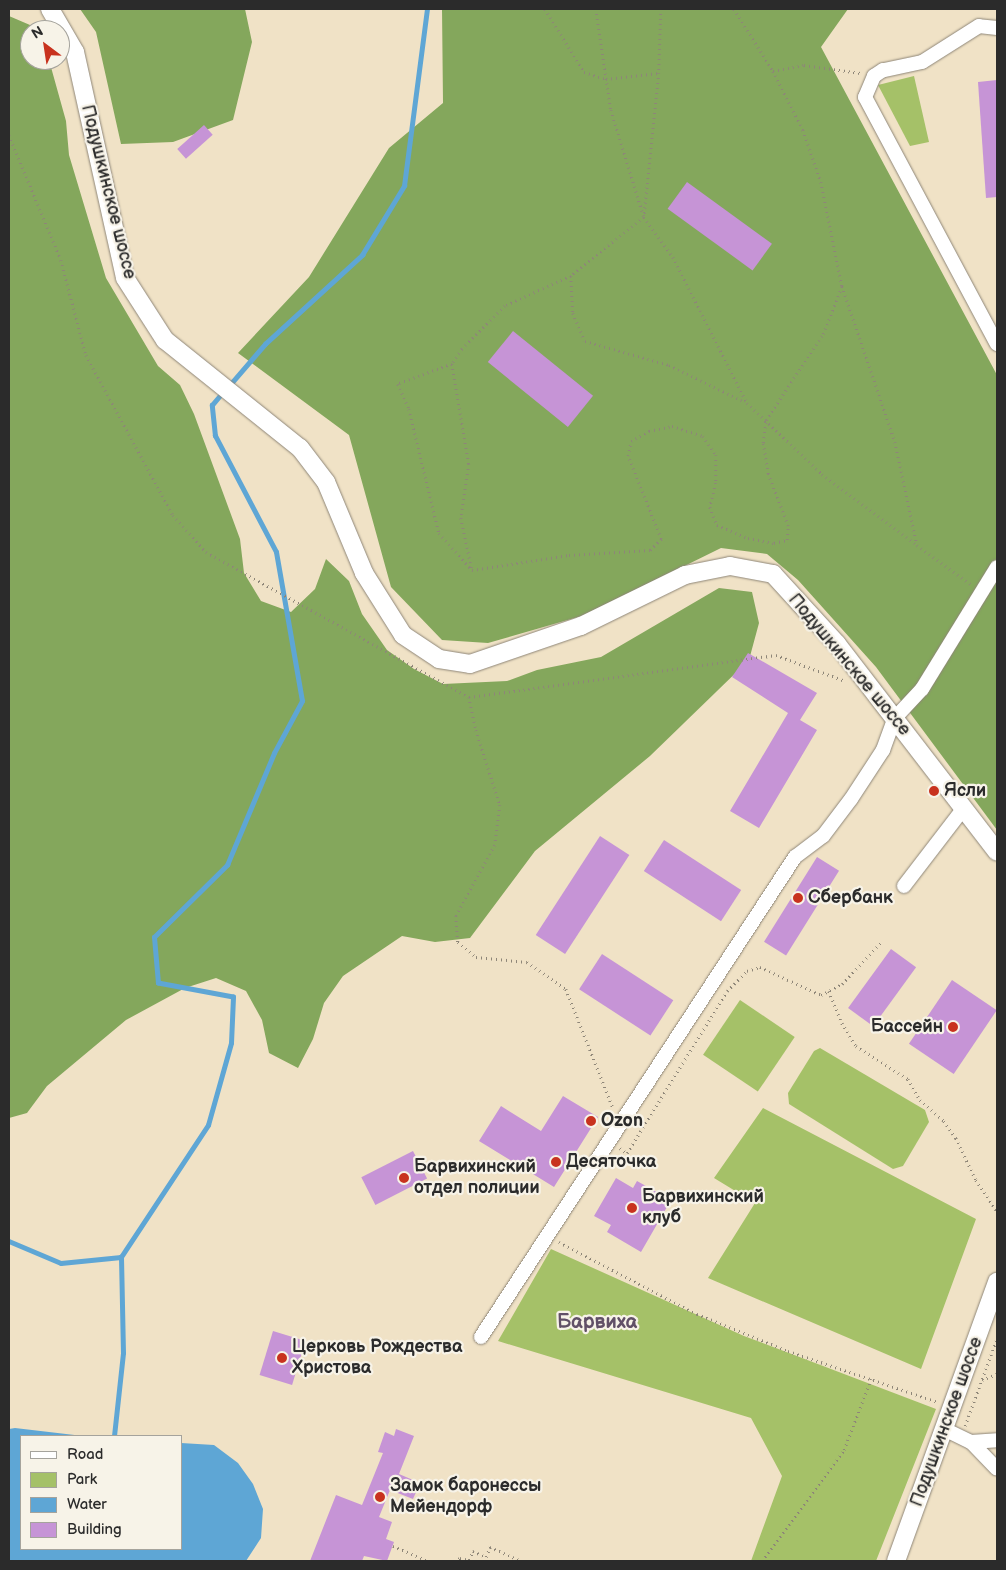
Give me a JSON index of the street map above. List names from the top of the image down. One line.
{"streets":{"main road":["Подушкинское шоссе"]},"districts":["Барвиха"],"places":["Ясли","Сбербанк","Бассейн","Ozon","Десяточка","Барвихинский отдел полиции","Барвихинский клуб","Церковь Рождества Христова","Замок баронессы Мейендорф"],"legend":["Road","Park","Water","Building"],"north":"top left"}
